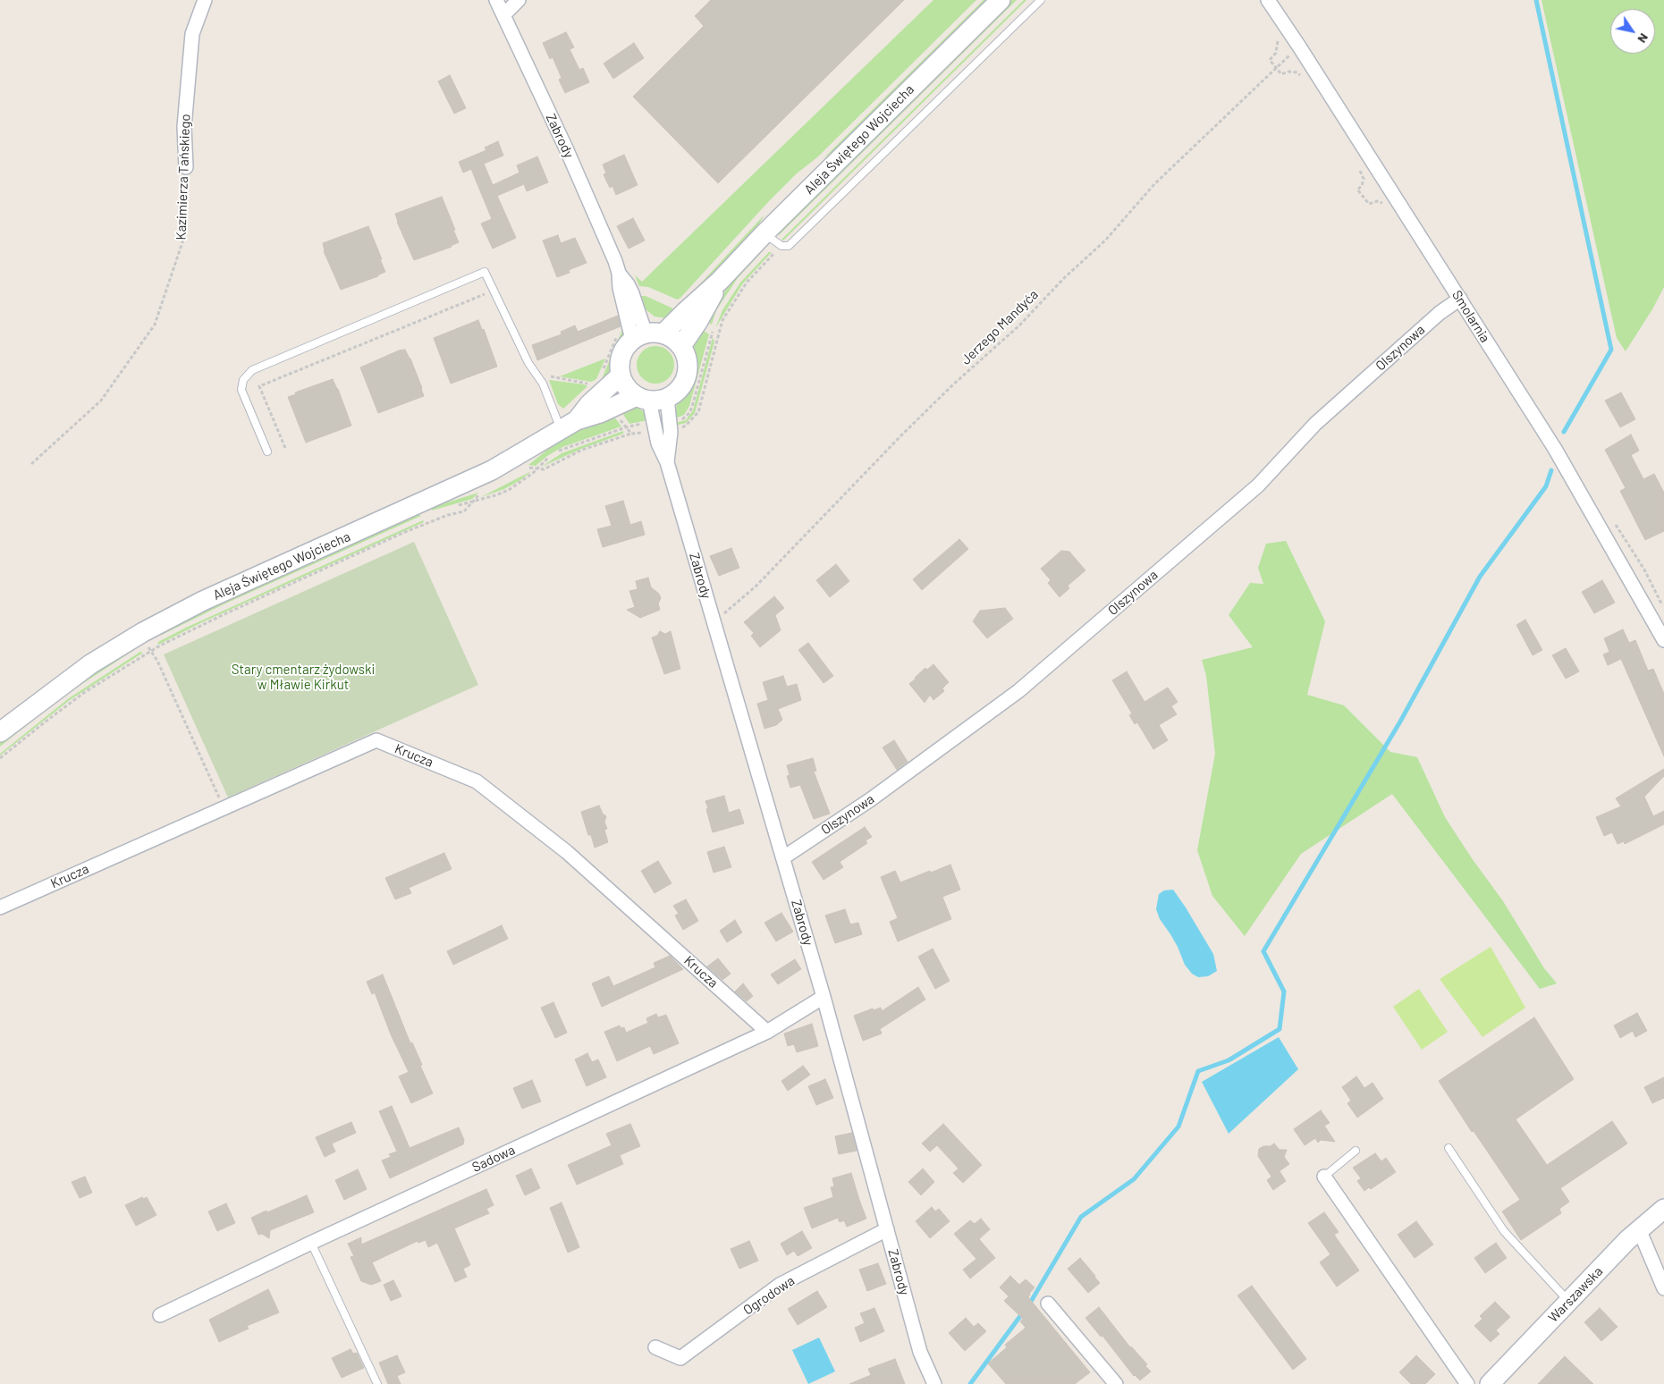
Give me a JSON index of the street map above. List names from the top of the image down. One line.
{"streets":{"street":["Zabrody","Aleja Świętego Wojciecha","Kazimierza Tańskiego","Smolarnia","Olszynowa","Krucza","Sadowa","Warszawska","Ogrodowa"],"path":["Jerzego Mandyća"]},"crossings":[["Zabrody","Aleja Świętego Wojciecha"],["Zabrody","Jerzego Mandyća"],["Zabrody","Olszynowa"],["Zabrody","Sadowa"],["Zabrody","Ogrodowa"],["Smolarnia","Jerzego Mandyća"],["Smolarnia","Olszynowa"],["Krucza","Sadowa"]],"parks":["Stary cmentarz żydowski w Mławie Kirkut"],"north":"bottom right"}
